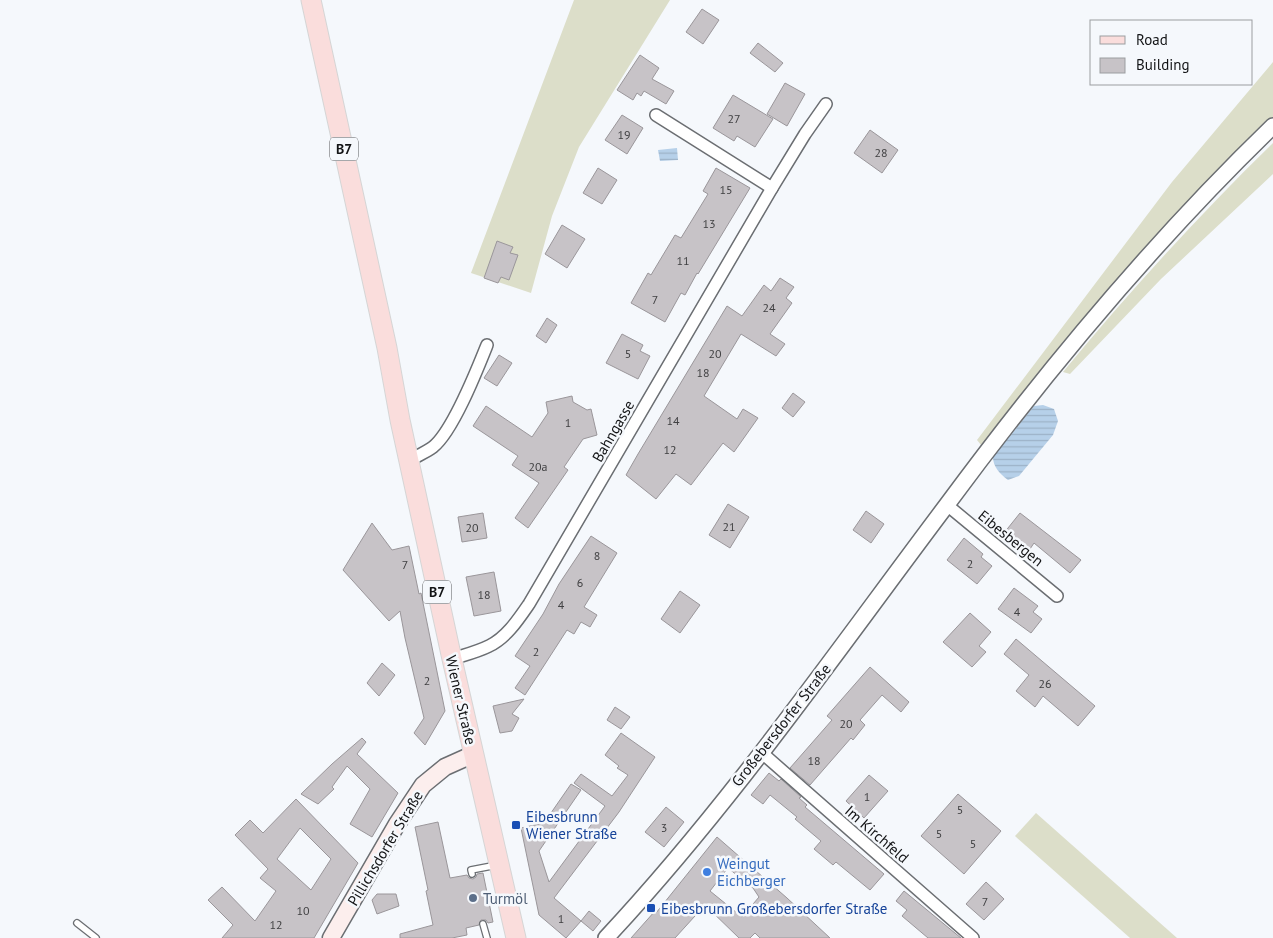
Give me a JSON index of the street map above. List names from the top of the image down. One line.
{"streets":{"main road":["B7","Wiener Straße","Pillichsdorfer Straße"],"street":["Bahngasse","Eibesbergen","Großebersdorfer Straße","Im Kirchfeld"]},"crossings":[["Bahngasse","Wiener Straße"],["Eibesbergen","Großebersdorfer Straße"],["Wiener Straße","Pillichsdorfer Straße"],["Großebersdorfer Straße","Im Kirchfeld"]],"places":{"transit":["Eibesbrunn Wiener Straße","Eibesbrunn Großebersdorfer Straße"],"other":["Weingut Eichberger","Turmöl"]},"house_numbers":["27","19","28","15","13","11","7","24","5","20","18","14","1","12","20a","21","20","8","2","7","6","18","4","4","2","2","26","20","18","1","5","3","5","5","7","10","1","12"],"legend":["Road","Building"]}
